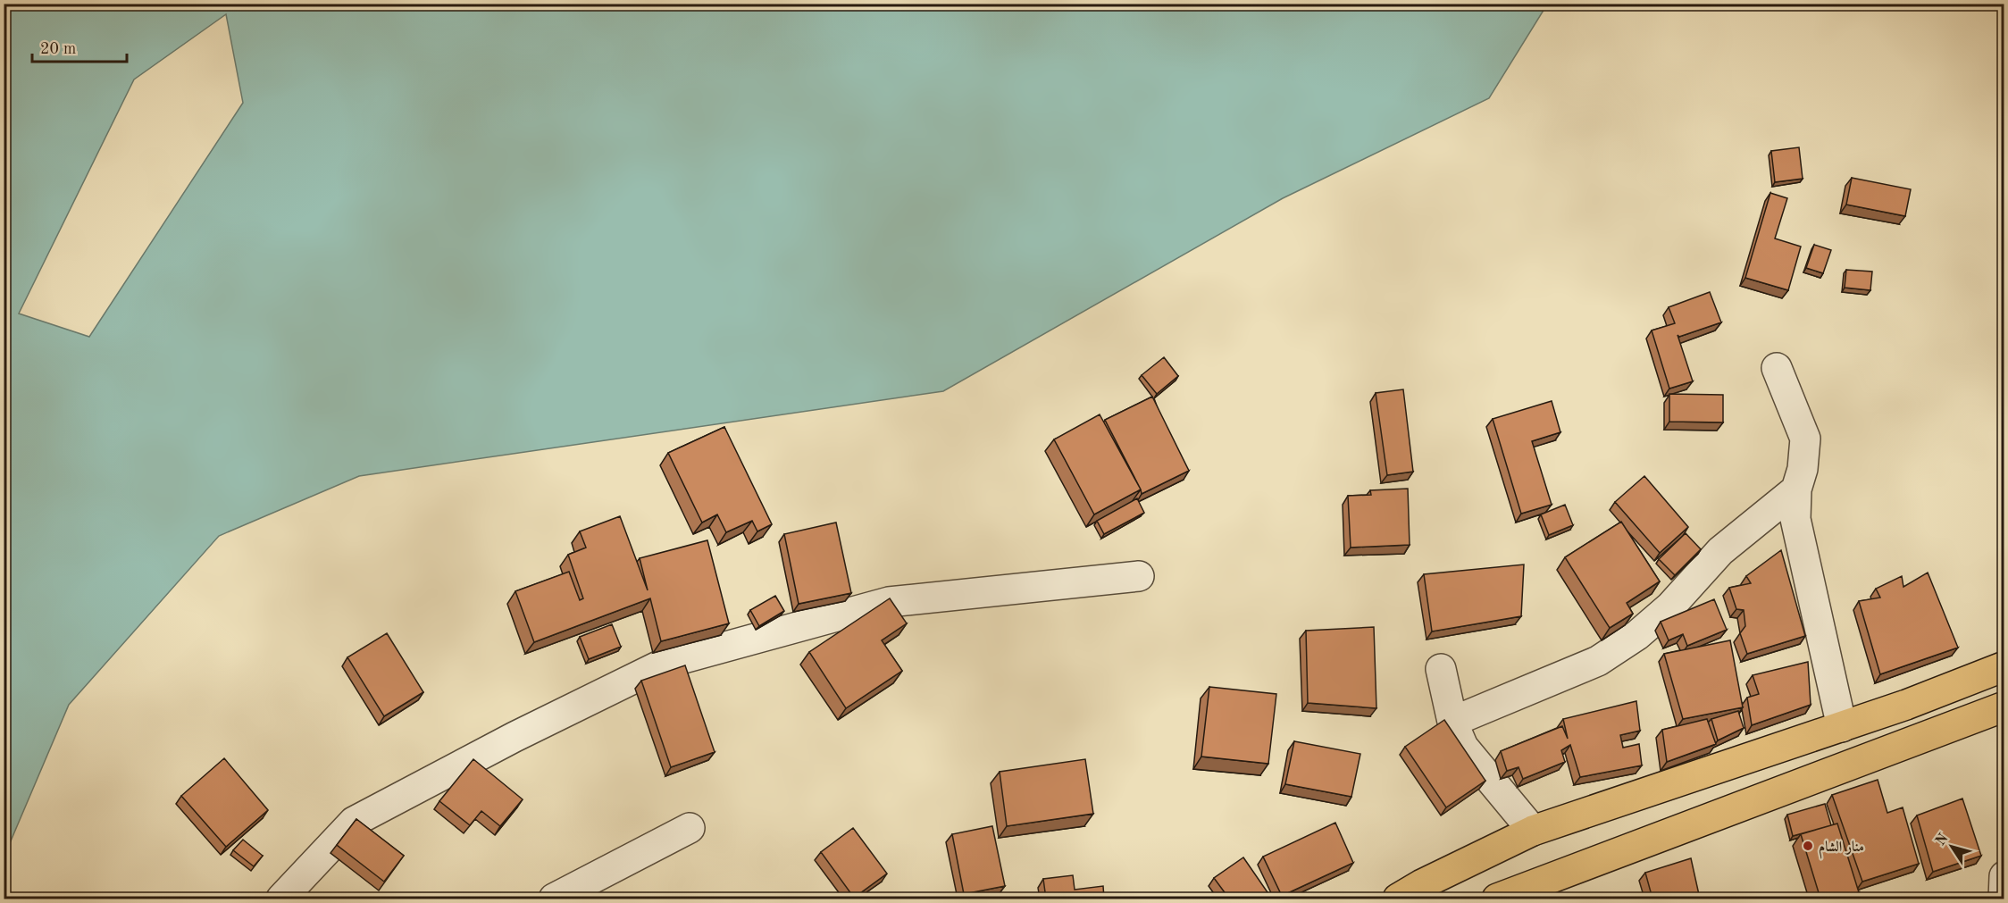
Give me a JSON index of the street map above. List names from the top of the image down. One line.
{"places":["منار الشام"],"scale_bar":"20 m","north":"top left"}
